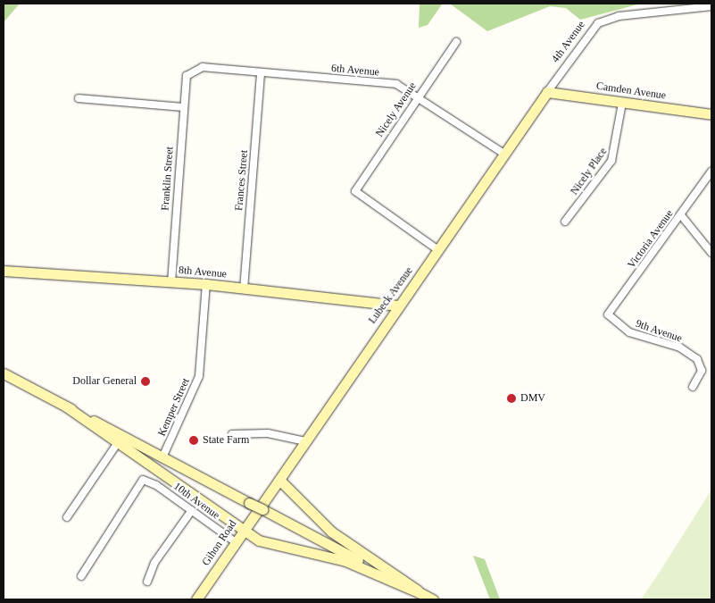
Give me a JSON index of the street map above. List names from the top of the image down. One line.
{"streets":{"street":["4th Avenue","6th Avenue","Camden Avenue","Nicely Avenue","Nicely Place","Franklin Street","Frances Street","Victoria Avenue","8th Avenue","Lubeck Avenue","9th Avenue","Kemper Street","10th Avenue","Gihon Road"]},"crossings":[["4th Avenue","Camden Avenue"],["4th Avenue","Lubeck Avenue"],["6th Avenue","Nicely Avenue"],["6th Avenue","Franklin Street"],["6th Avenue","Frances Street"],["6th Avenue","Lubeck Avenue"],["Camden Avenue","Nicely Place"],["Nicely Avenue","Lubeck Avenue"],["Franklin Street","8th Avenue"],["Frances Street","8th Avenue"],["Victoria Avenue","9th Avenue"],["8th Avenue","Lubeck Avenue"],["8th Avenue","Kemper Street"],["Lubeck Avenue","Gihon Road"],["10th Avenue","Gihon Road"]],"places":["Dollar General","DMV","State Farm"]}
